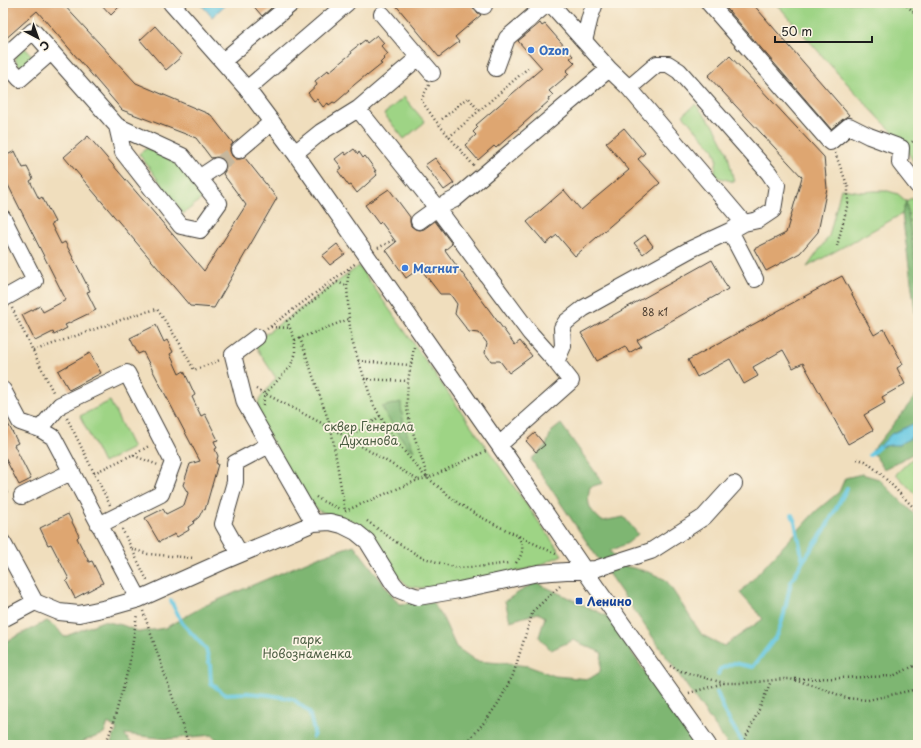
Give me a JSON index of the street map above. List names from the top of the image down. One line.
{"parks":["сквер Генерала Духанова","парк Новознаменка"],"places":{"other":["Ozon","Магнит"],"transit":["Ленино"]},"house_numbers":["88 к1"],"scale_bar":"50 m","north":"bottom right"}
